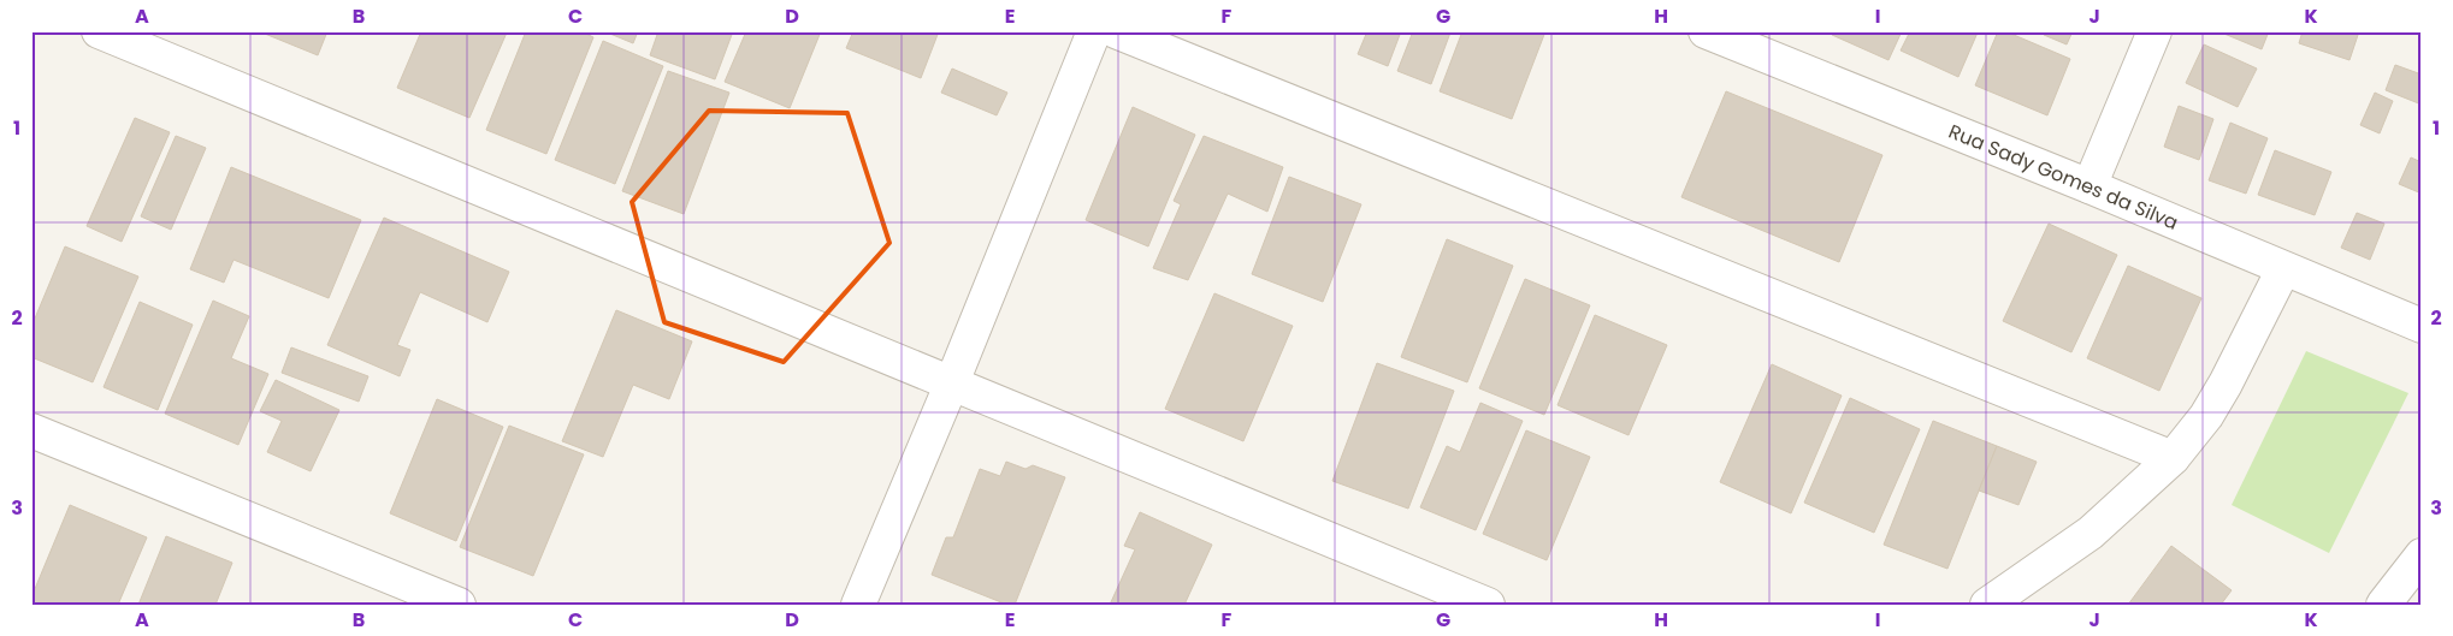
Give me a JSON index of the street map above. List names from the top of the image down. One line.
{"streets":{"street":["Rua Sady Gomes da Silva"]},"grid":{"columns":["A","B","C","D","E","F","G","H","I","J","K"],"rows":["1","2","3"]}}
